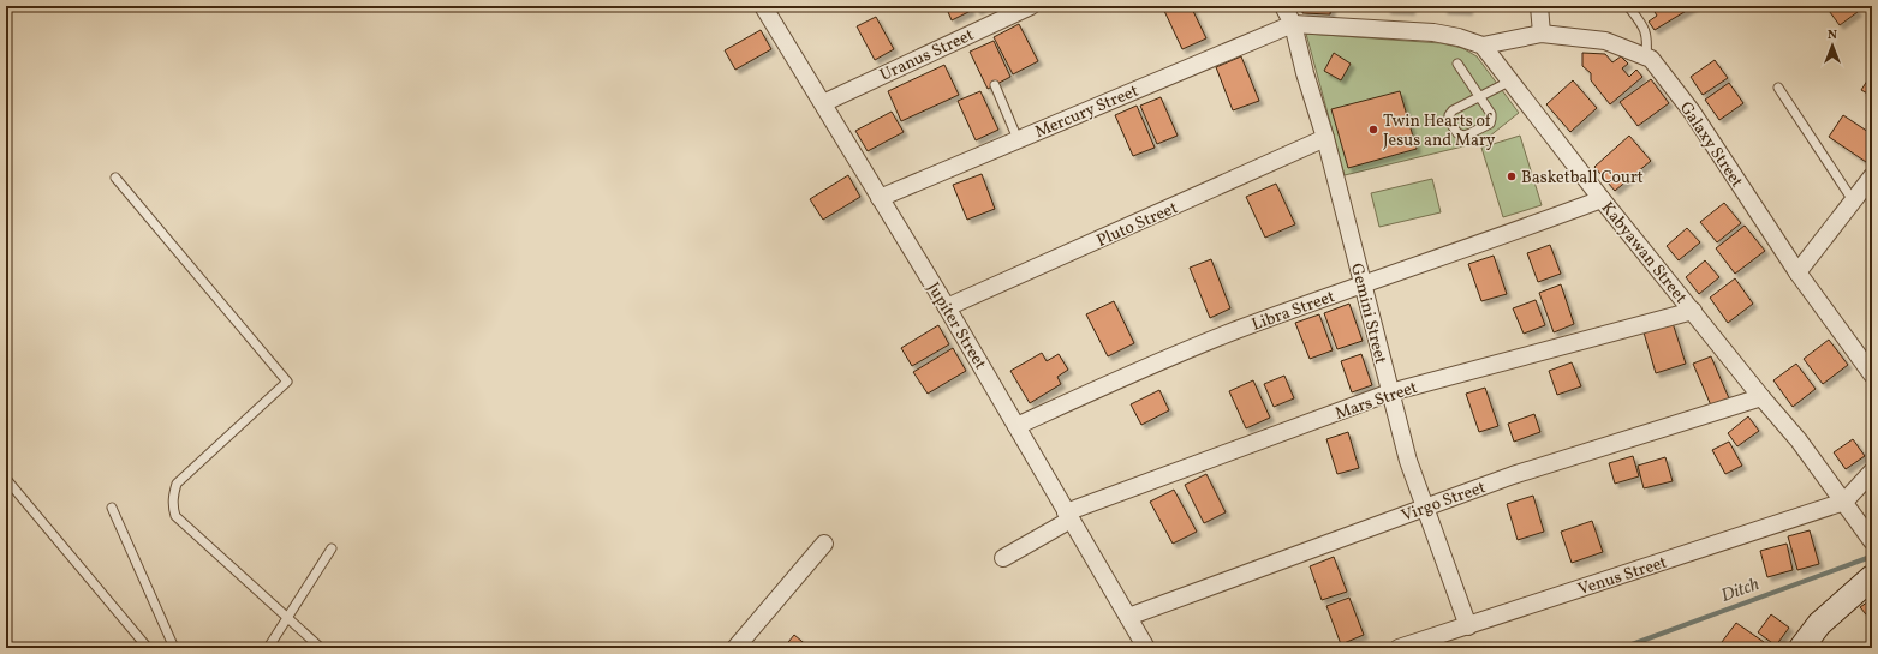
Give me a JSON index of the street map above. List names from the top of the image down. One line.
{"streets":{"street":["Uranus Street","Mercury Street","Galaxy Street","Pluto Street","Kabyawan Street","Libra Street","Gemini Street","Jupiter Street","Mars Street","Virgo Street","Venus Street"]},"crossings":[["Uranus Street","Jupiter Street"],["Mercury Street","Gemini Street"],["Mercury Street","Jupiter Street"],["Galaxy Street","Kabyawan Street"],["Pluto Street","Gemini Street"],["Pluto Street","Jupiter Street"],["Kabyawan Street","Libra Street"],["Kabyawan Street","Mars Street"],["Kabyawan Street","Virgo Street"],["Kabyawan Street","Venus Street"],["Libra Street","Gemini Street"],["Libra Street","Jupiter Street"],["Gemini Street","Mars Street"],["Gemini Street","Virgo Street"],["Gemini Street","Venus Street"],["Jupiter Street","Mars Street"],["Jupiter Street","Virgo Street"]],"water":["Ditch"],"places":["Twin Hearts of Jesus and Mary","Basketball Court"],"north":"top"}
